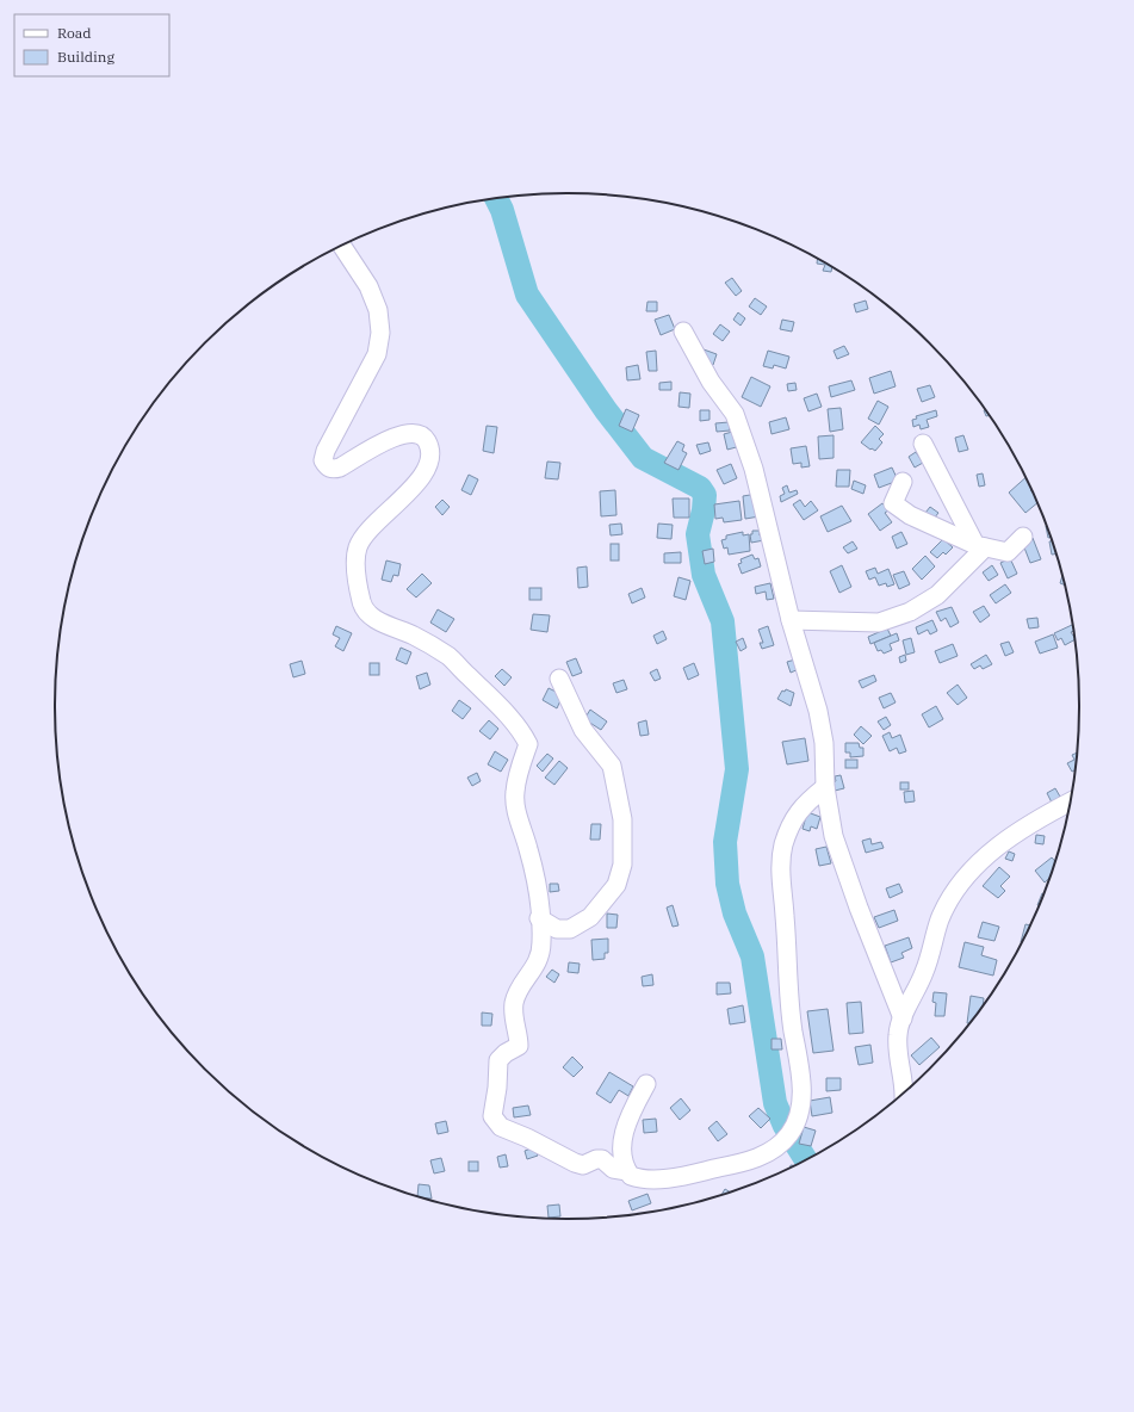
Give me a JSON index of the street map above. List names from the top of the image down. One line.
{"legend":["Road","Building"]}
